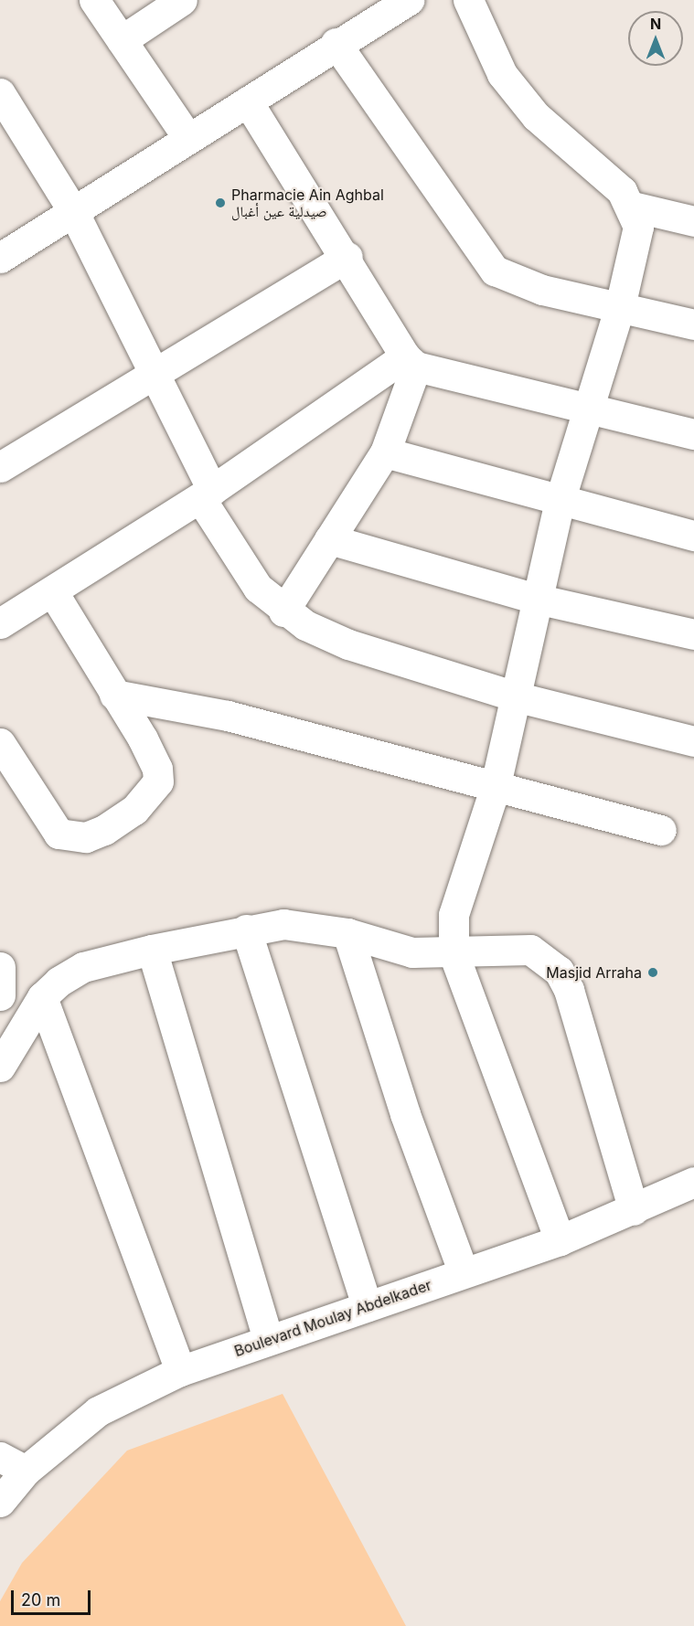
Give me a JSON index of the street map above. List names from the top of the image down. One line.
{"streets":{"street":["Boulevard Moulay Abdelkader"]},"places":["Pharmacie Ain Aghbal صيدلية عين أغبال","Masjid Arraha"],"scale_bar":"20 m","north":"top"}
